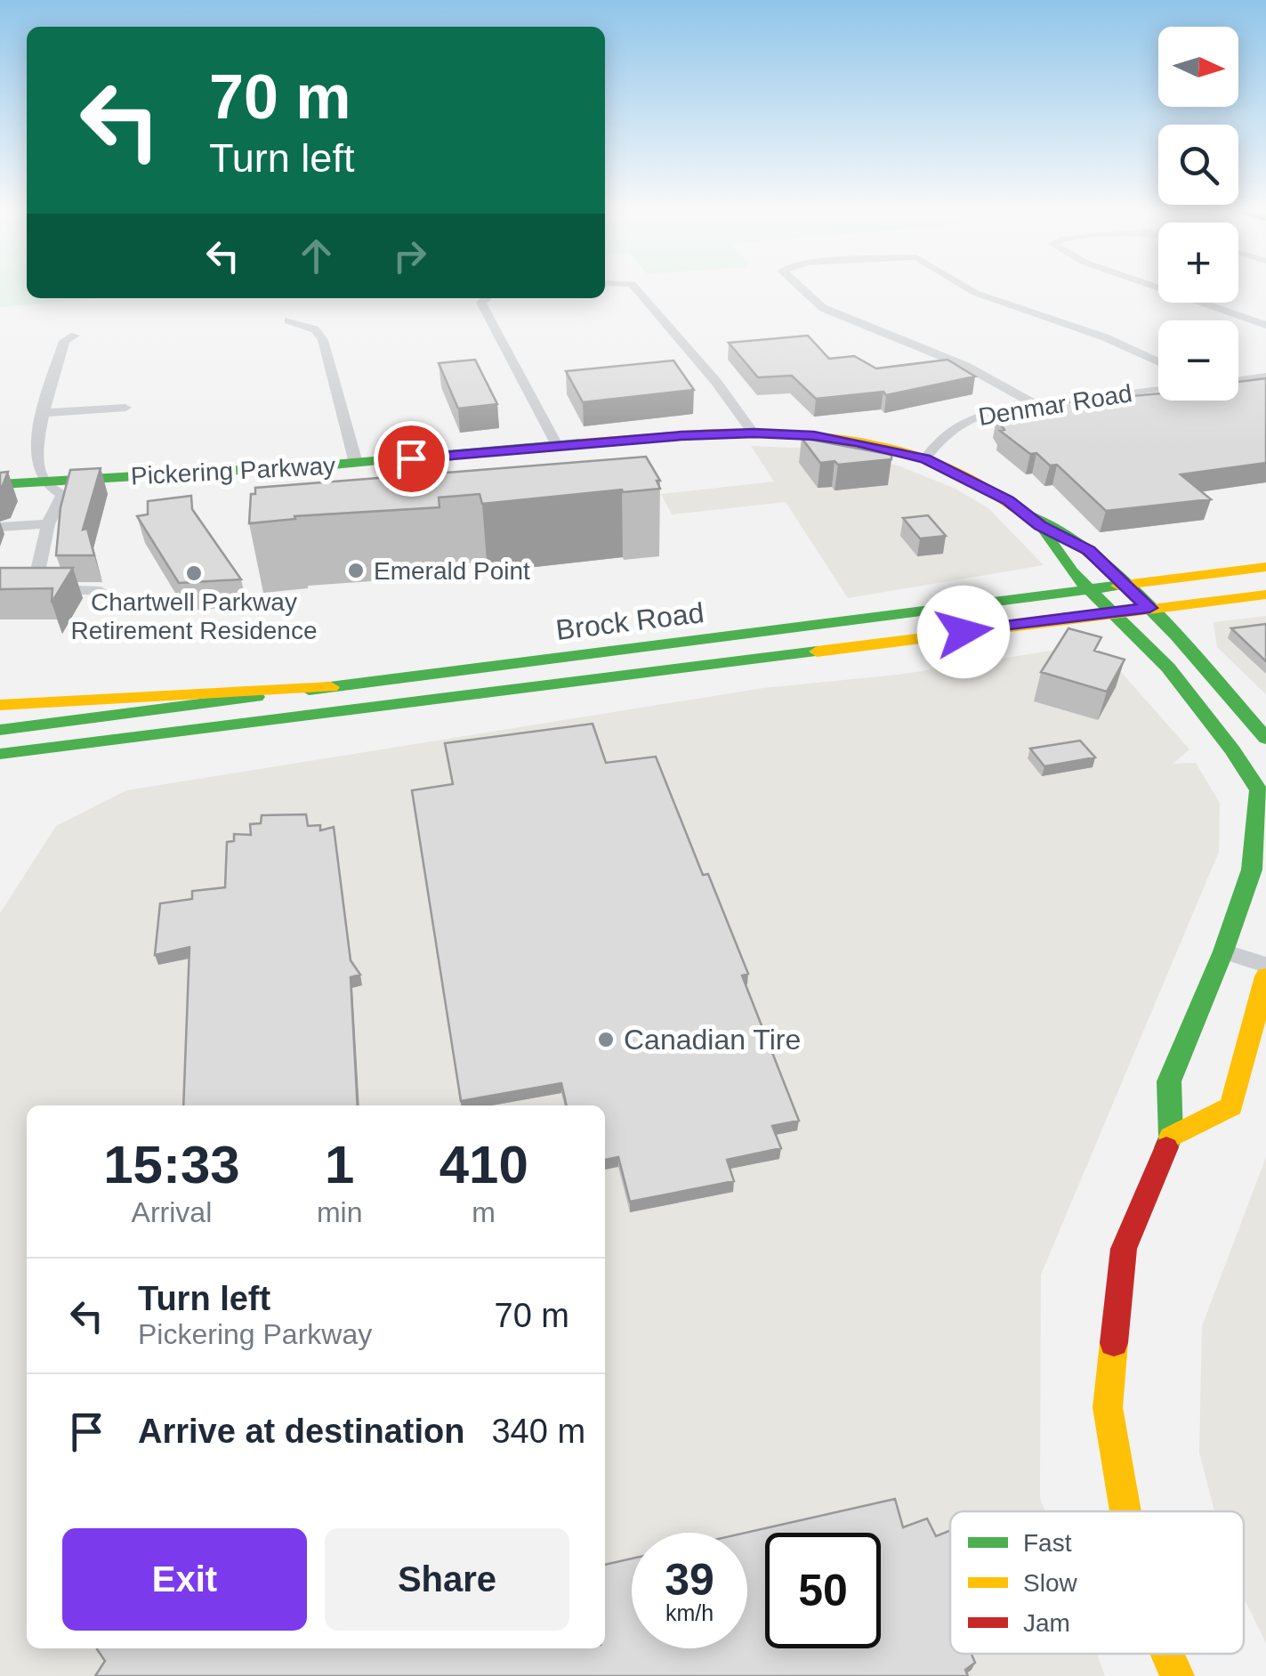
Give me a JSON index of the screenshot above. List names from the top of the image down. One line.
{"streets":{"main road":["Pickering Parkway","Brock Road"],"street":["Denmar Road"]},"crossings":[["Denmar Road","Pickering Parkway"],["Pickering Parkway","Brock Road"]],"places":["Emerald Point","Chartwell Parkway Retirement Residence","Canadian Tire"],"legend":["Fast","Slow","Jam"],"north":"right","page":{"map_buttons":["+","−"],"turn":["70 m","Turn left"],"eta":["15:33","Arrival","1","min","410","m"],"list":[{"name":"Turn left","note":"Pickering Parkway","value":"70 m"},{"name":"Arrive at destination","value":"340 m"}],"buttons":["Exit","Share"],"speed":"39 km/h","limit":"50"}}
